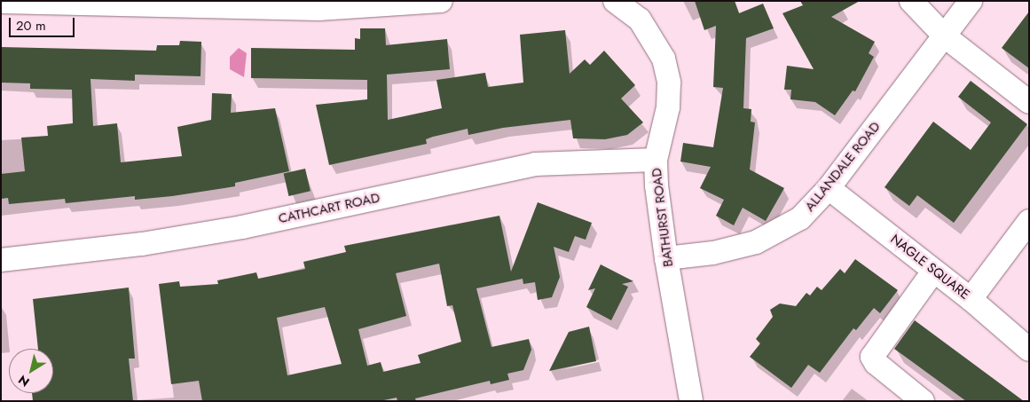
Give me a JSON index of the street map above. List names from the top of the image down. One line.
{"streets":{"street":["ALLANDALE ROAD","CATHCART ROAD","BATHURST ROAD","NAGLE SQUARE"]},"crossings":[["ALLANDALE ROAD","BATHURST ROAD"],["ALLANDALE ROAD","NAGLE SQUARE"],["CATHCART ROAD","BATHURST ROAD"]],"scale_bar":"20 m","north":"bottom left"}
